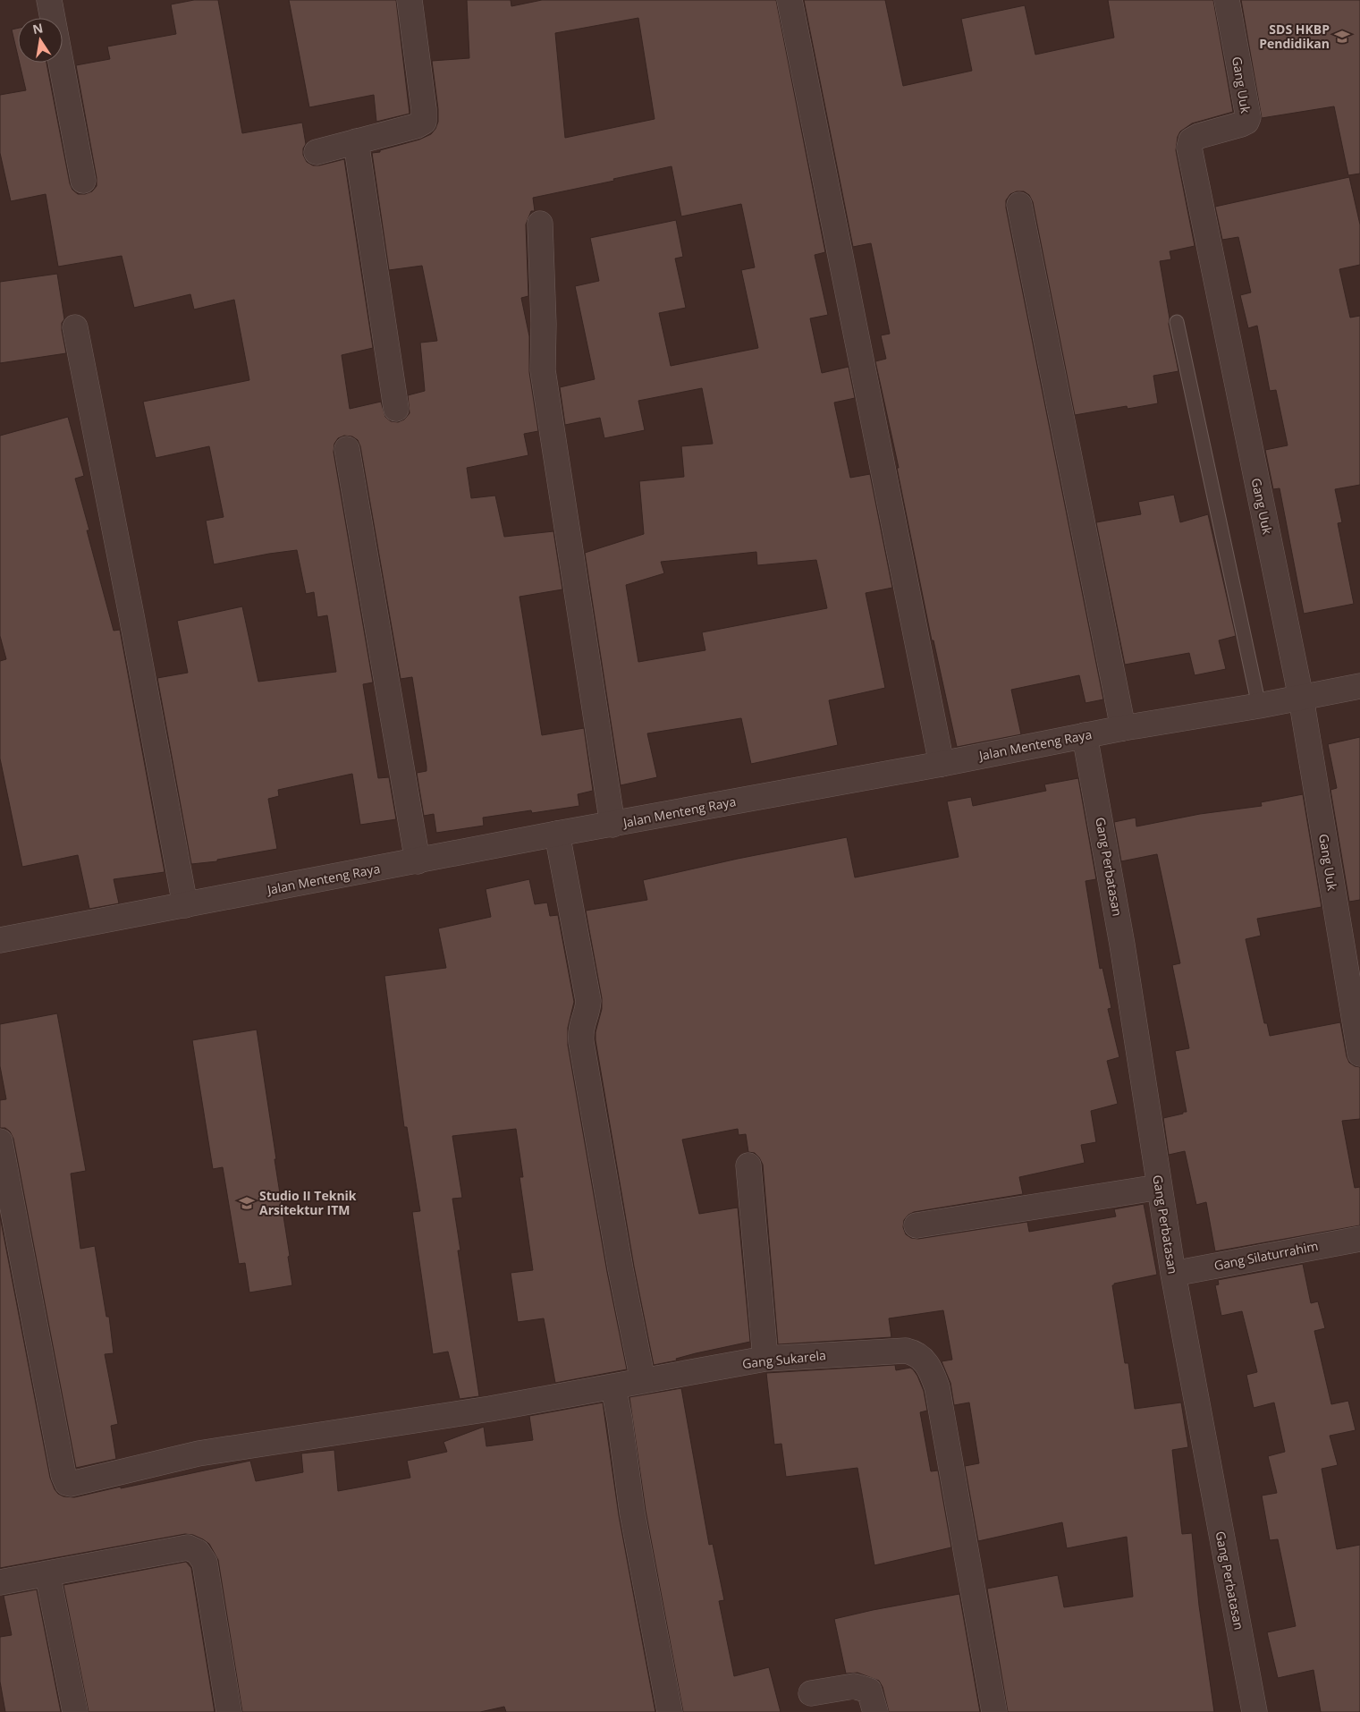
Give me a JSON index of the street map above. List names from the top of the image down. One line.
{"streets":{"street":["Gang Uuk","Jalan Menteng Raya","Gang Perbatasan","Gang Silaturrahim","Gang Sukarela"]},"crossings":[["Gang Uuk","Jalan Menteng Raya"],["Jalan Menteng Raya","Gang Perbatasan"],["Gang Perbatasan","Gang Silaturrahim"]],"places":{"school or university":["SDS HKBP Pendidikan","Studio II Teknik Arsitektur ITM"]},"north":"top"}
